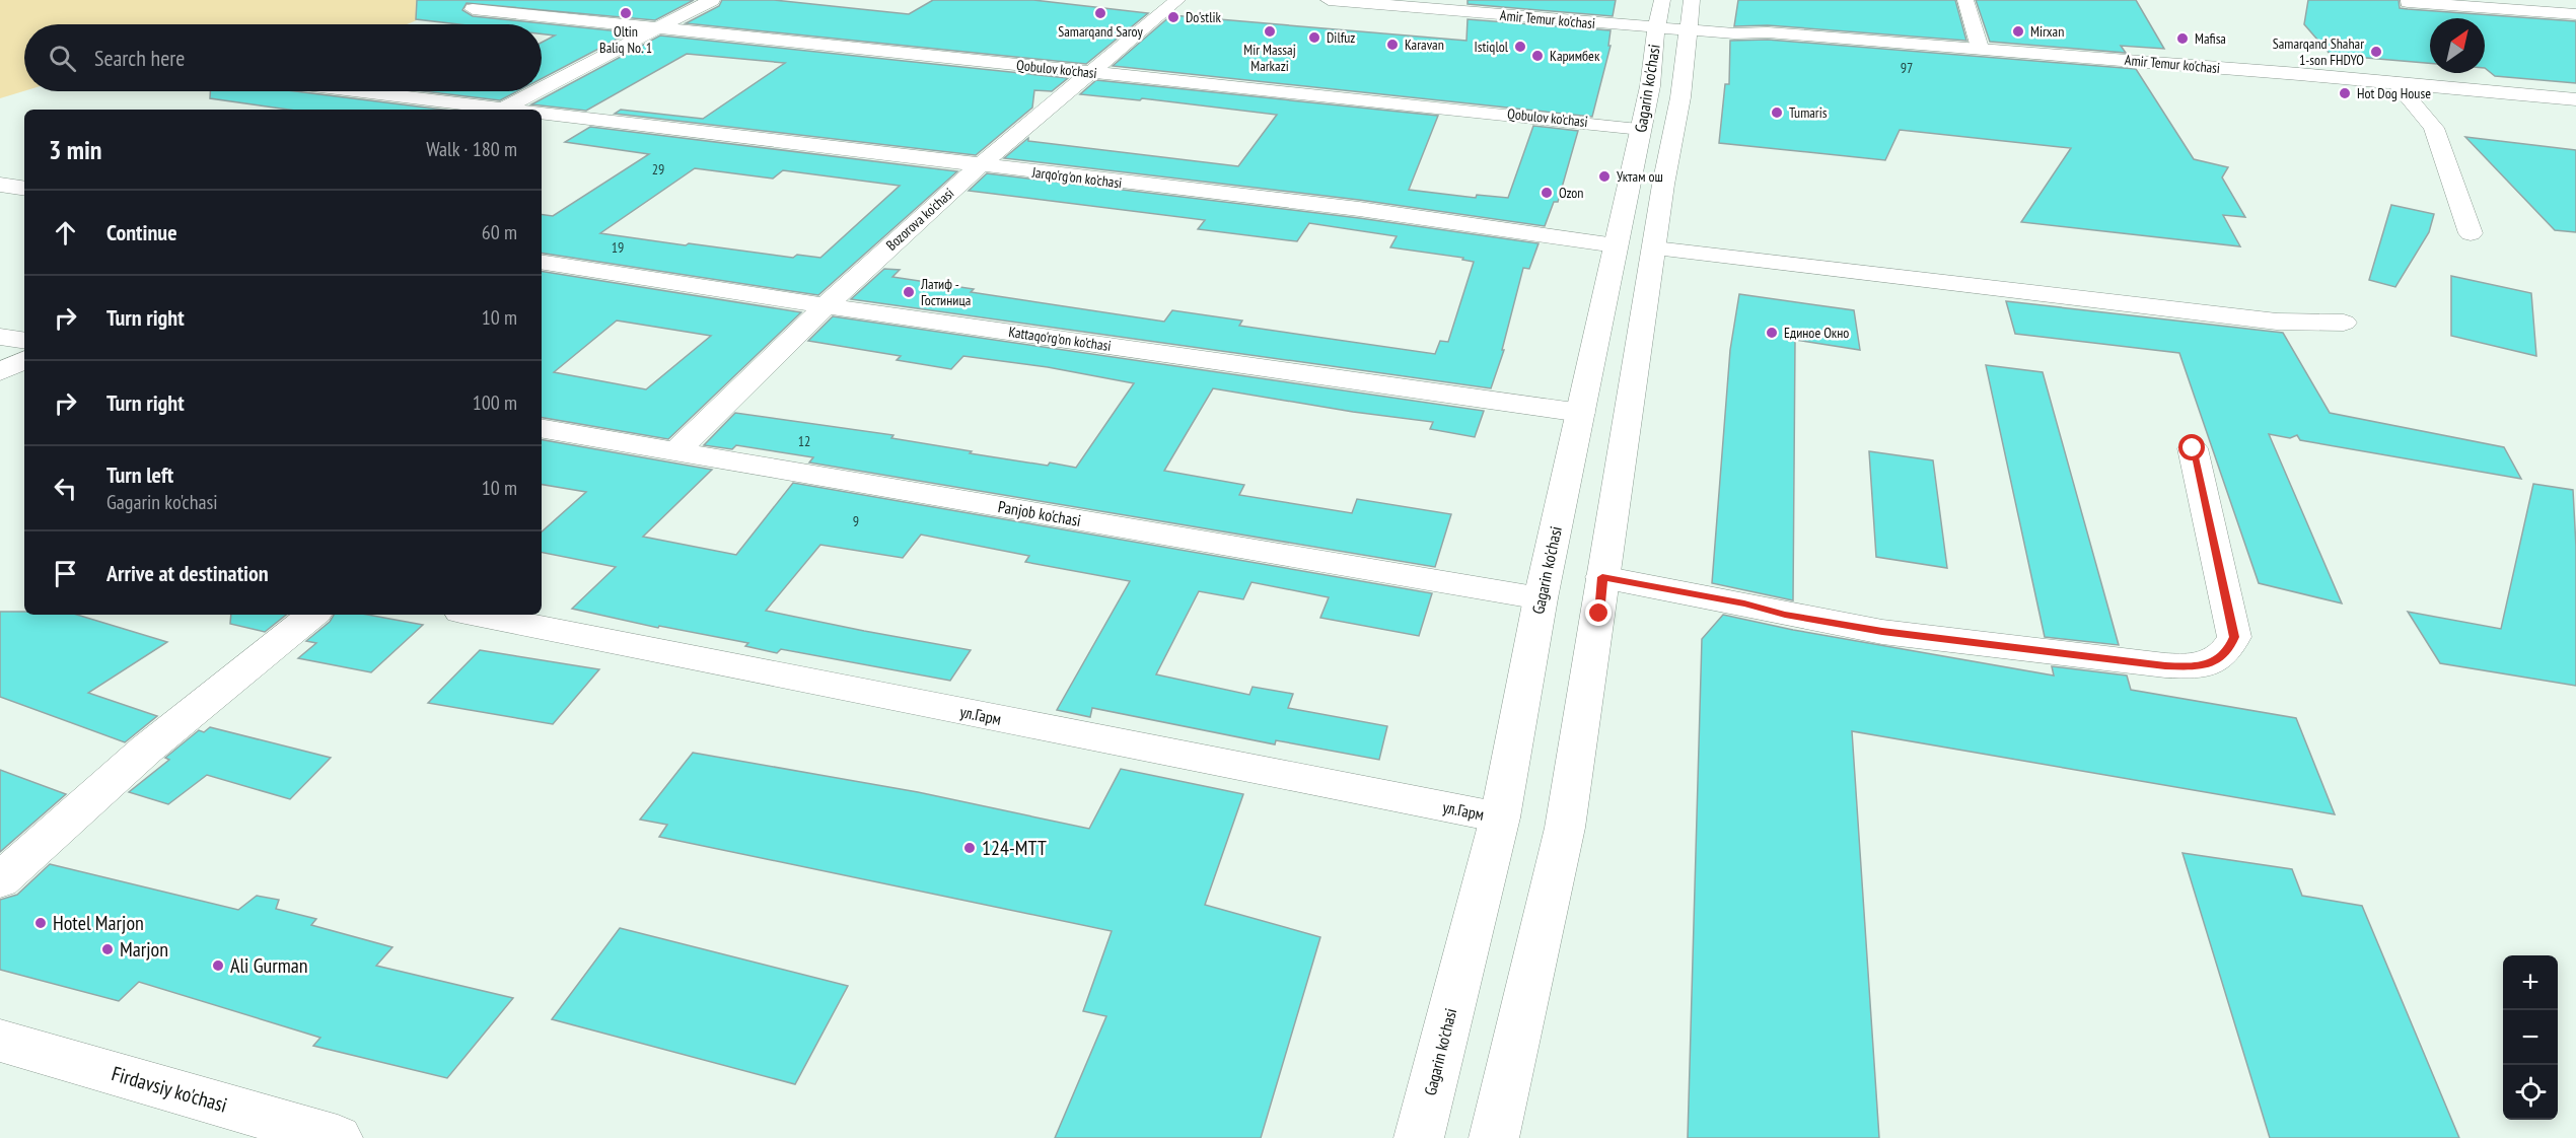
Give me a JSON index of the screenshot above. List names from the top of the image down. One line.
{"streets":{"street":["Amir Temur ko'chasi","Qobulov ko'chasi","Gagarin ko'chasi","Jarqo'rg'on ko'chasi","Bozorova ko'chasi","Kattaqo'rg'on ko'chasi","Panjob ko'chasi","ул.Гарм","Firdavsiy ko'chasi"]},"crossings":[["Amir Temur ko'chasi","Gagarin ko'chasi"],["Qobulov ko'chasi","Gagarin ko'chasi"],["Qobulov ko'chasi","Bozorova ko'chasi"],["Gagarin ko'chasi","Jarqo'rg'on ko'chasi"],["Gagarin ko'chasi","Kattaqo'rg'on ko'chasi"],["Gagarin ko'chasi","Panjob ko'chasi"],["Gagarin ko'chasi","ул.Гарм"],["Jarqo'rg'on ko'chasi","Bozorova ko'chasi"],["Bozorova ko'chasi","Kattaqo'rg'on ko'chasi"],["Bozorova ko'chasi","Panjob ko'chasi"]],"places":["Oltin Baliq No. 1","Samarqand Saroy","Do'stlik","Mir Massaj Markazi","Mirxan","Dilfuz","Mafisa","Karavan","Istiqlol","Samarqand Shahar 1-son FHDYO","Каримбек","Hot Dog House","Tumaris","Уктам ош","Ozon","Латиф - Гостиница","Единое Окно","124-MTT","Hotel Marjon","Marjon","Ali Gurman"],"house_numbers":["97","29","19","12","9"],"north":"top right","page":{"search":"Search here","heading":["3 min","Walk · 180 m"],"list":[["Continue","60 m"],["Turn right","10 m"],["Turn right","100 m"],["Turn left","Gagarin ko'chasi","10 m"],"Arrive at destination"],"map_buttons":["+","−"]}}
